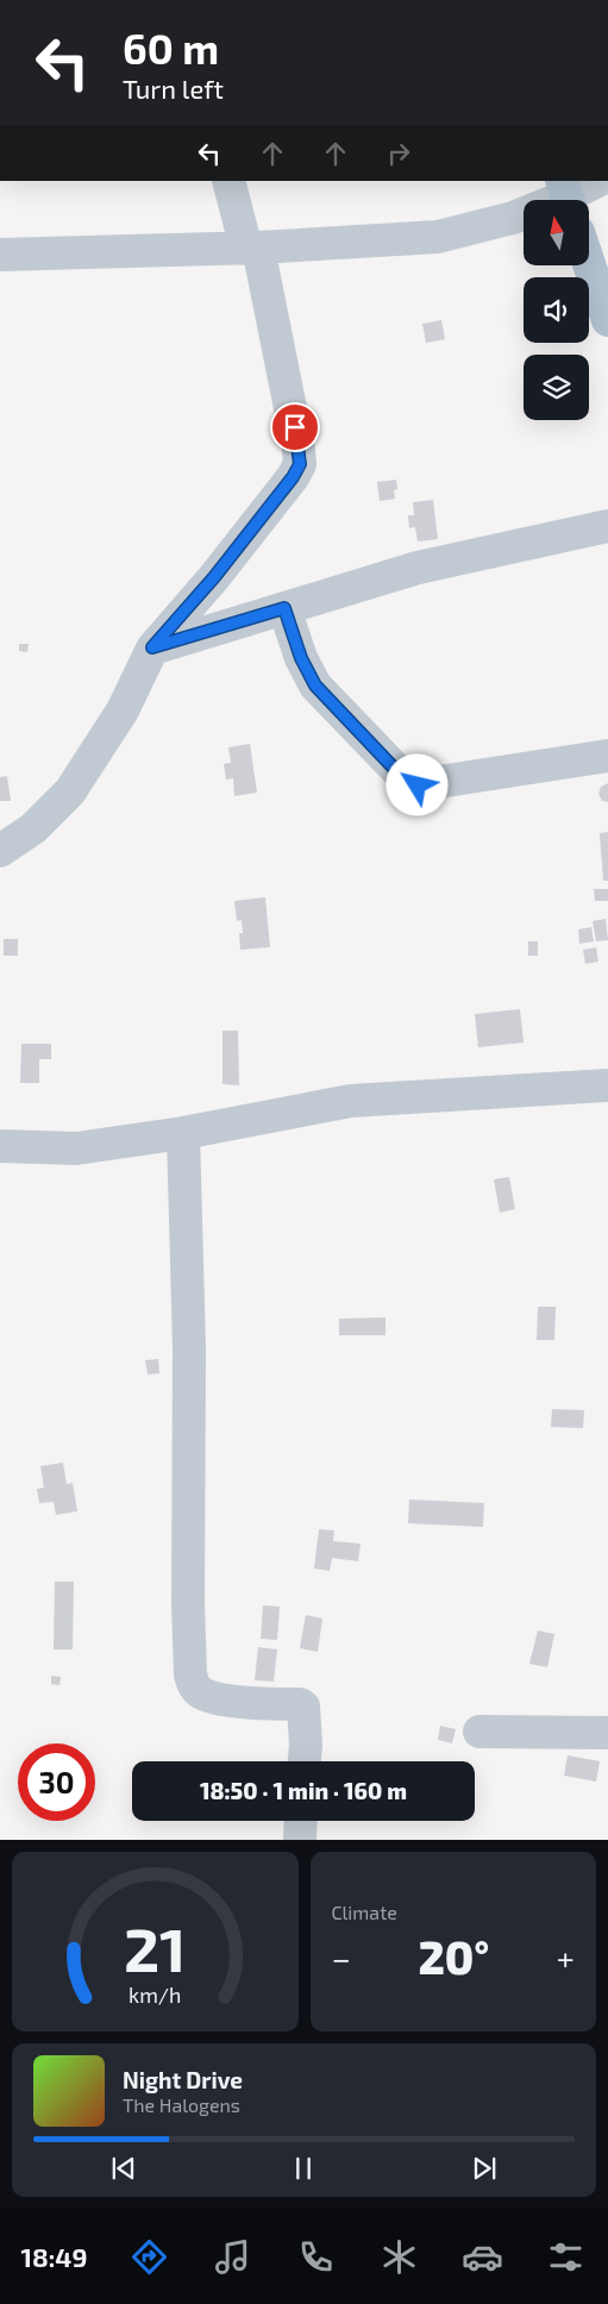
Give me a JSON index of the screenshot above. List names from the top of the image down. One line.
{"north":"top","page":{"turn":["60 m","Turn left"],"limit":"30","trip":"18:50 · 1 min · 160 m","tile":"Climate","heat":["−","20°","+"],"song":["Night Drive","The Halogens"],"tabs":"18:49","gauge":["21","km/h"]}}
